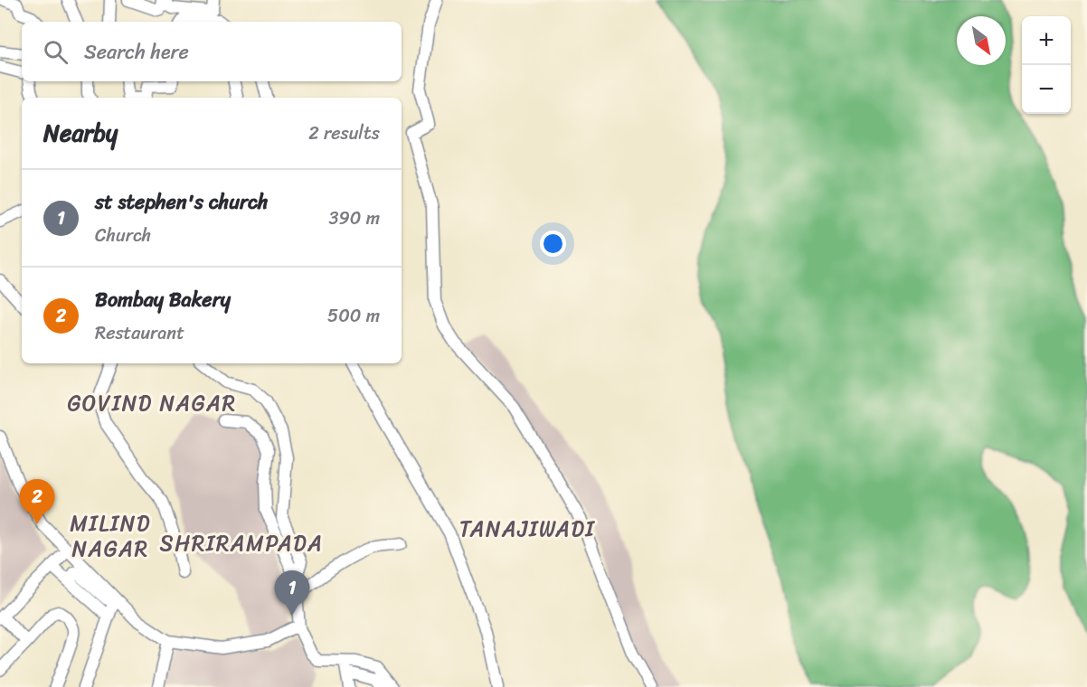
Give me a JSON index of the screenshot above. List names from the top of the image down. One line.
{"districts":["GOVIND NAGAR","MILIND NAGAR","TANAJIWADI","SHRIRAMPADA"],"north":"bottom right","page":{"map_buttons":["+","−"],"search":"Search here","heading":["Nearby","2 results"],"list":[{"mark":"1","name":"st stephen's church","note":"Church","value":"390 m"},{"mark":"2","name":"Bombay Bakery","note":"Restaurant","value":"500 m"}],"pins":["2","1"]}}
